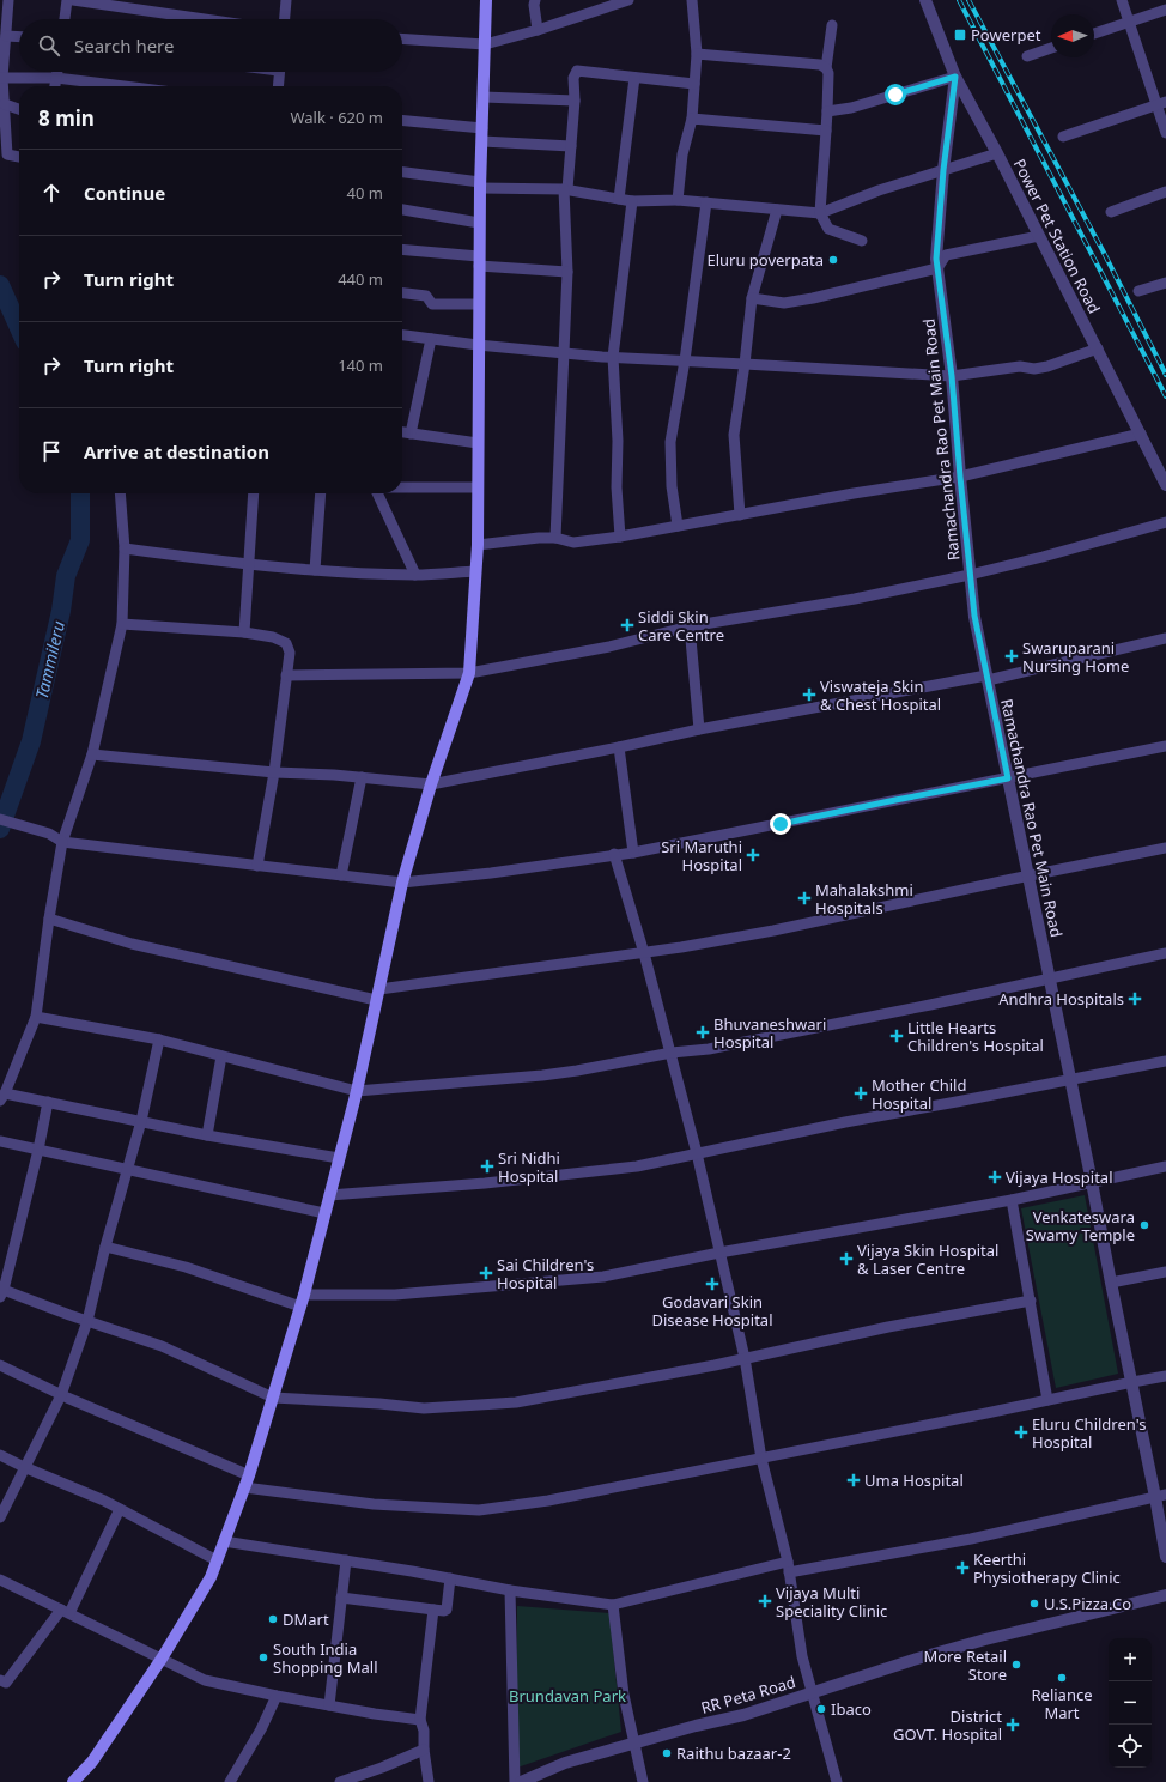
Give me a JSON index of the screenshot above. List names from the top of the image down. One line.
{"streets":{"street":["Power Pet Station Road","Ramachandra Rao Pet Main Road","RR Peta Road"]},"crossings":[["Power Pet Station Road","Ramachandra Rao Pet Main Road"]],"water":["Tammileru"],"parks":["Brundavan Park"],"places":{"transit":["Powerpet"],"other":["Eluru poverpata","Venkateswara Swamy Temple","U.S.Pizza.Co","DMart","South India Shopping Mall","More Retail Store","Reliance Mart","Ibaco","Raithu bazaar-2"],"health":["Siddi Skin Care Centre","Swaruparani Nursing Home","Viswateja Skin & Chest Hospital","Sri Maruthi Hospital","Mahalakshmi Hospitals","Andhra Hospitals","Bhuvaneshwari Hospital","Little Hearts Children's Hospital","Mother Child Hospital","Sri Nidhi Hospital","Vijaya Hospital","Vijaya Skin Hospital & Laser Centre","Sai Children's Hospital","Godavari Skin Disease Hospital","Eluru Children's Hospital","Uma Hospital","Keerthi Physiotherapy Clinic","Vijaya Multi Speciality Clinic","District GOVT. Hospital"]},"north":"left","page":{"search":"Search here","heading":["8 min","Walk · 620 m"],"list":[["Continue","40 m"],["Turn right","440 m"],["Turn right","140 m"],"Arrive at destination"],"map_buttons":["+","−"]}}
